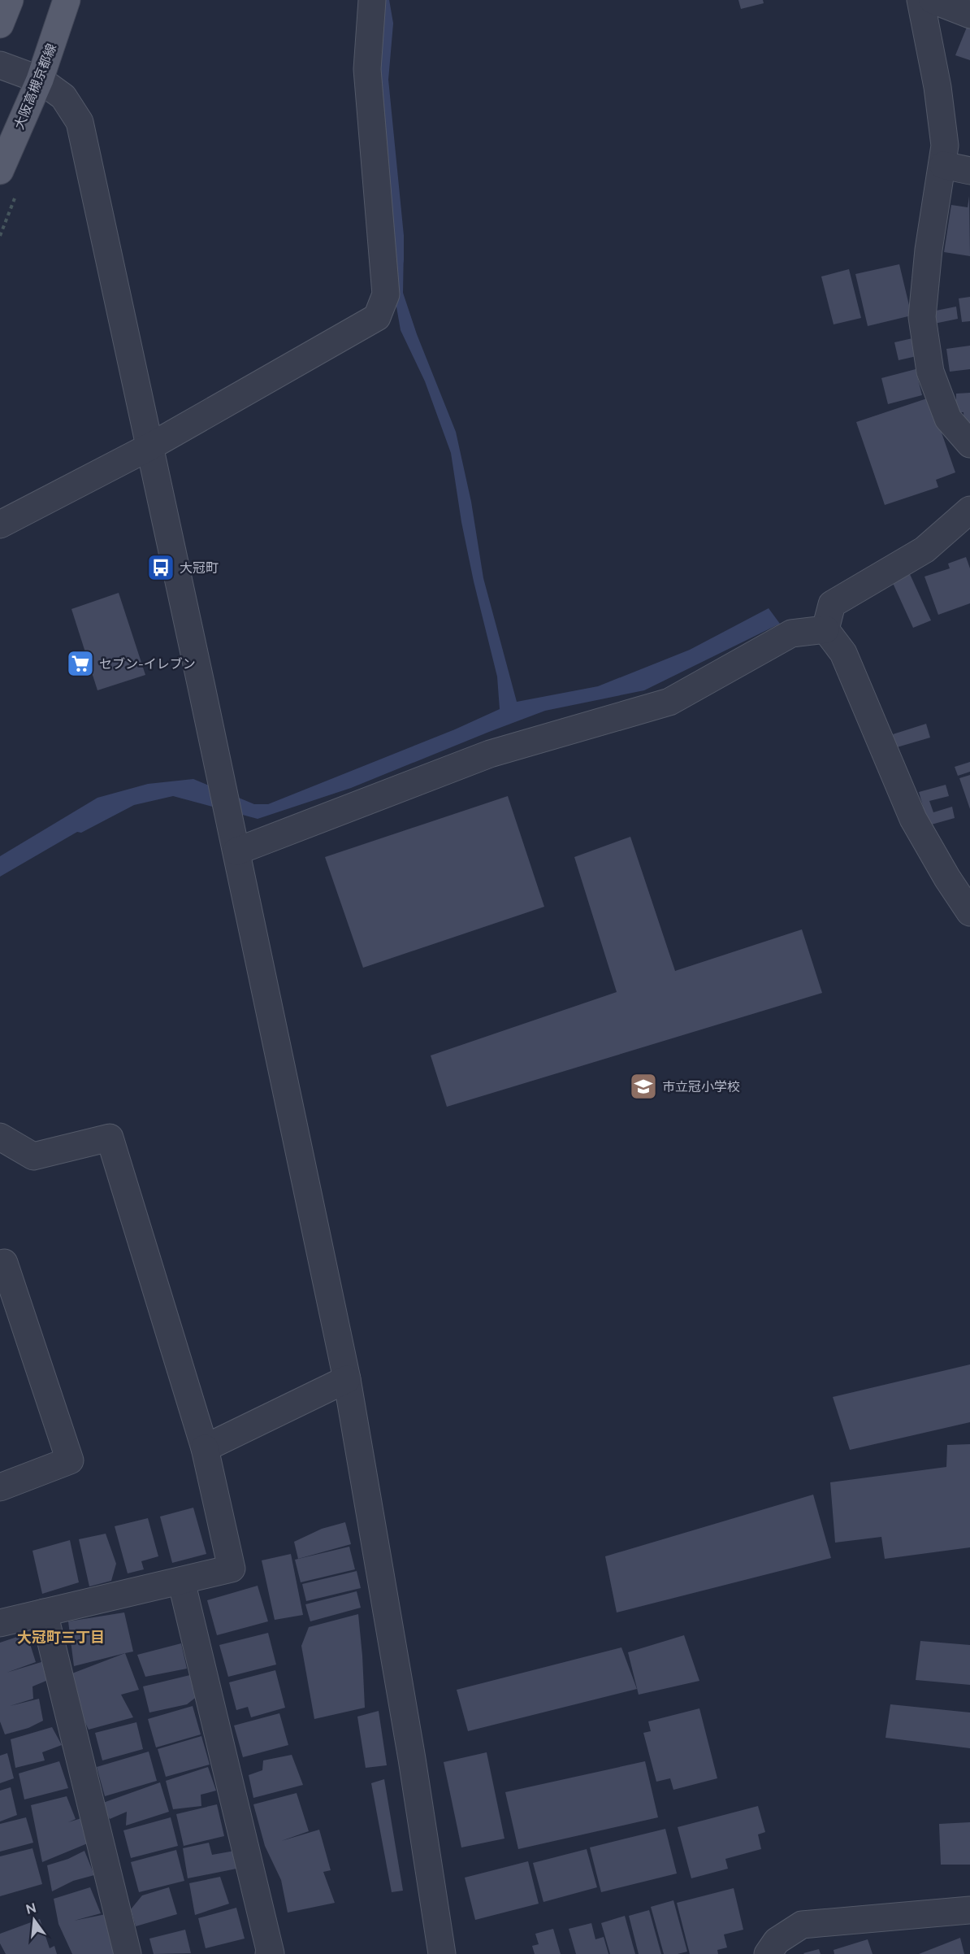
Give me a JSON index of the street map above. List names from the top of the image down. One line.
{"streets":{"main road":["大阪高槻京都線"]},"districts":["大冠町三丁目"],"places":{"bus stop":["大冠町"],"supermarket":["セブン-イレブン"],"school or university":["市立冠小学校"]},"north":"top"}
